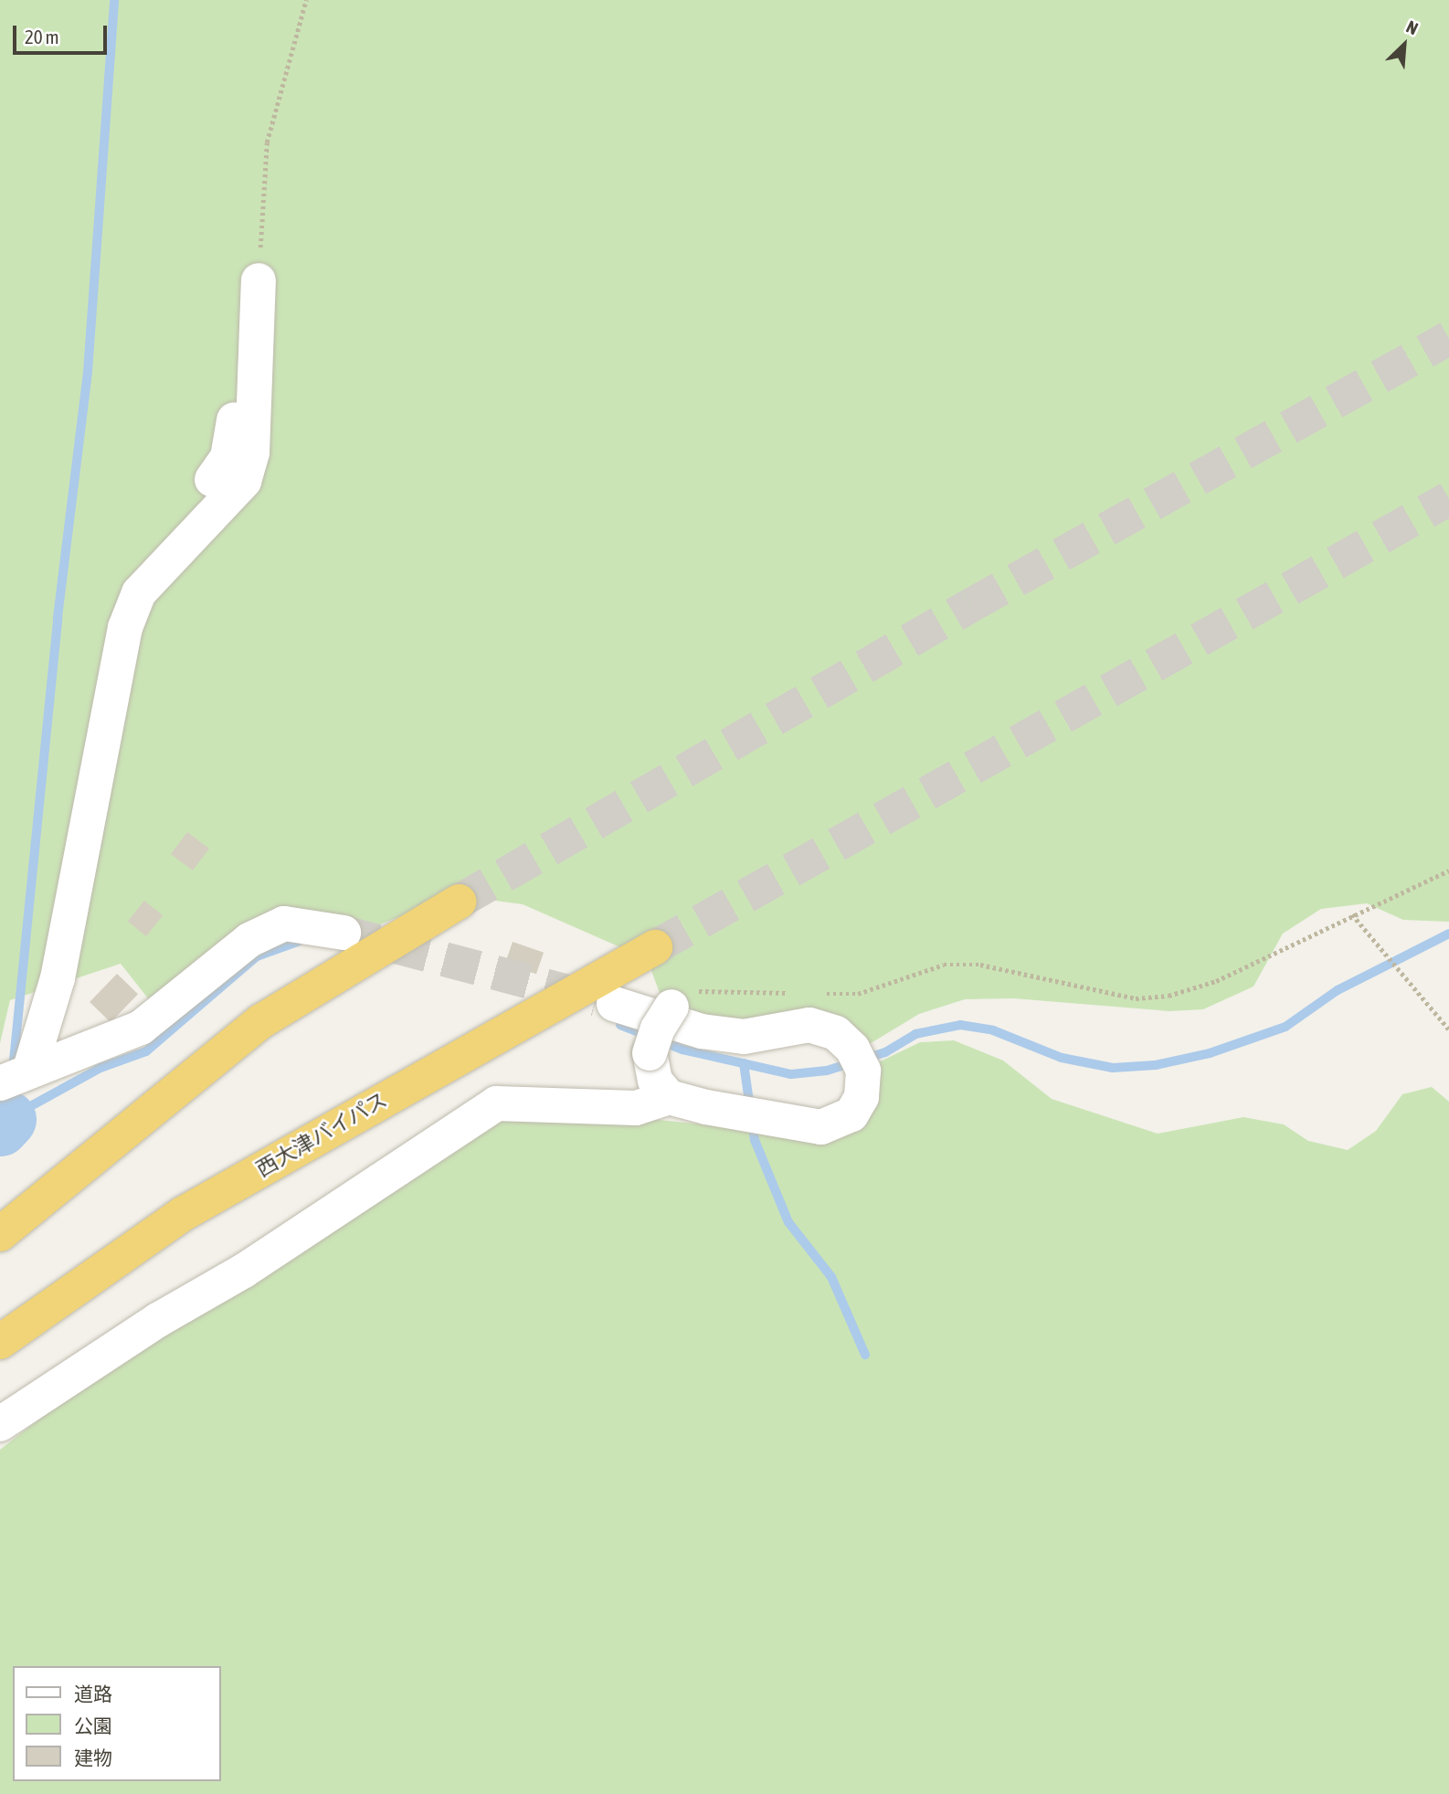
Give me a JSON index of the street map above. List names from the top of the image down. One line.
{"streets":{"highway":["西大津バイパス"]},"legend":["道路","公園","建物"],"scale_bar":"20 m","north":"top right"}
